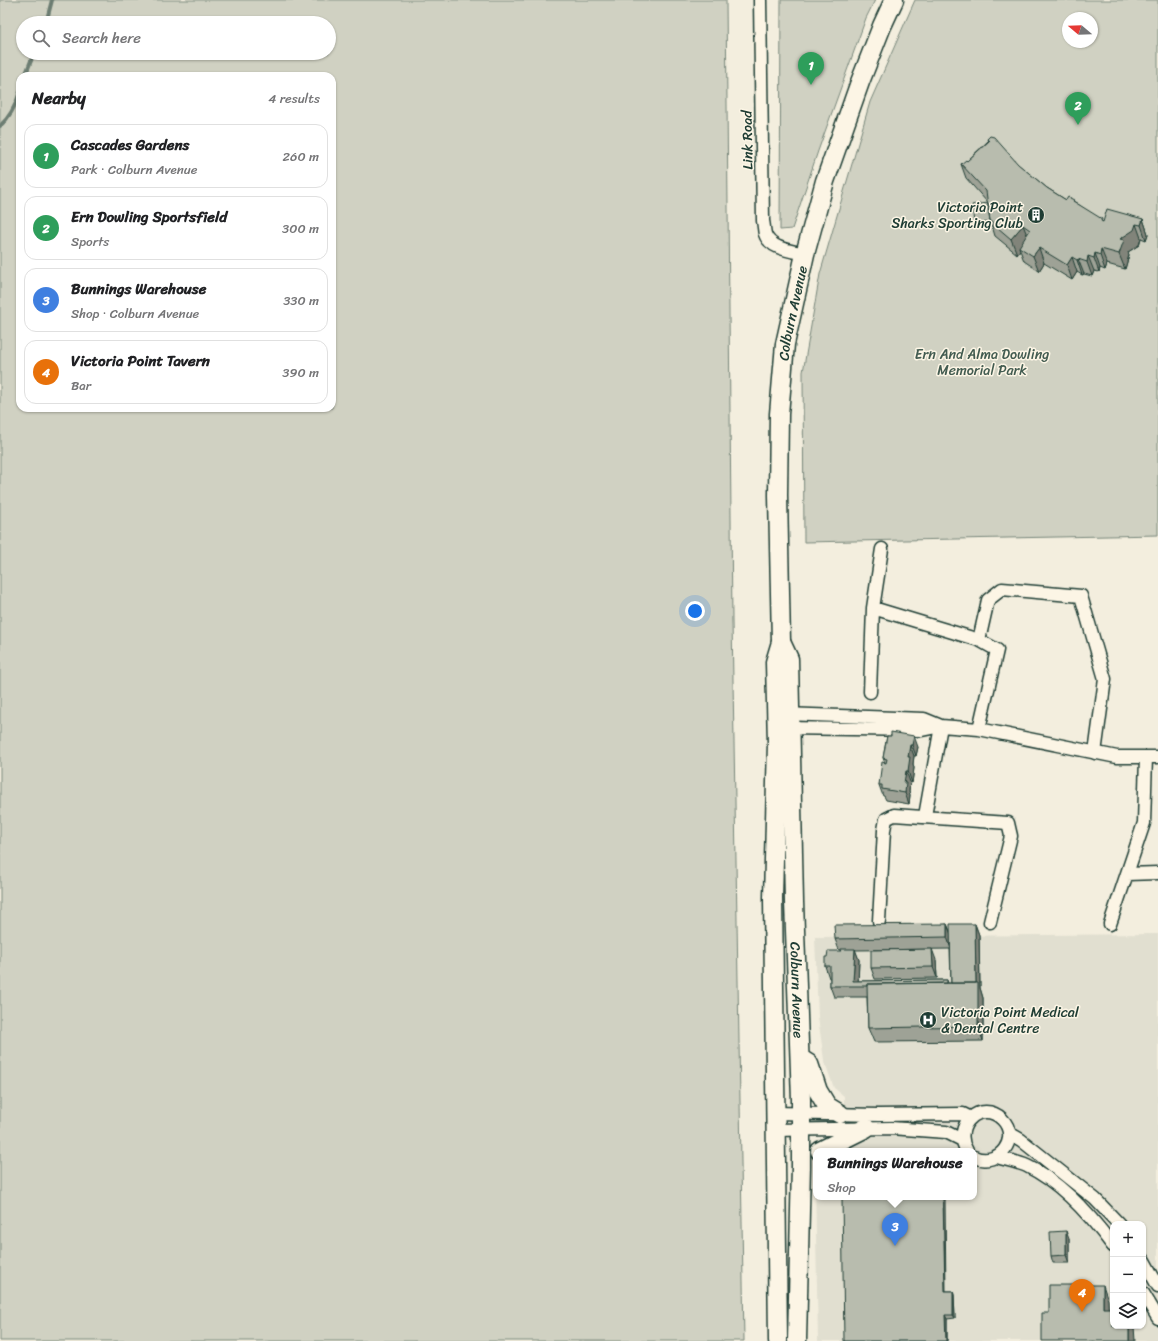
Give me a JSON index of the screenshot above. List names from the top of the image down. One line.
{"streets":{"main road":["Colburn Avenue"],"street":["Link Road"]},"crossings":[["Link Road","Colburn Avenue"]],"parks":["Ern And Alma Dowling Memorial Park"],"places":{"building":["Victoria Point Sharks Sporting Club"],"hospital":["Victoria Point Medical & Dental Centre"]},"north":"left","page":{"search":"Search here","pins":["1","2","3","4"],"heading":["Nearby","4 results"],"list":[{"mark":"1","name":"Cascades Gardens","note":"Park · Colburn Avenue","value":"260 m"},{"mark":"2","name":"Ern Dowling Sportsfield","note":"Sports","value":"300 m"},{"mark":"3","name":"Bunnings Warehouse","note":"Shop · Colburn Avenue","value":"330 m"},{"mark":"4","name":"Victoria Point Tavern","note":"Bar","value":"390 m"}],"popup":["Bunnings Warehouse","Shop"],"map_buttons":["+","−"]}}
